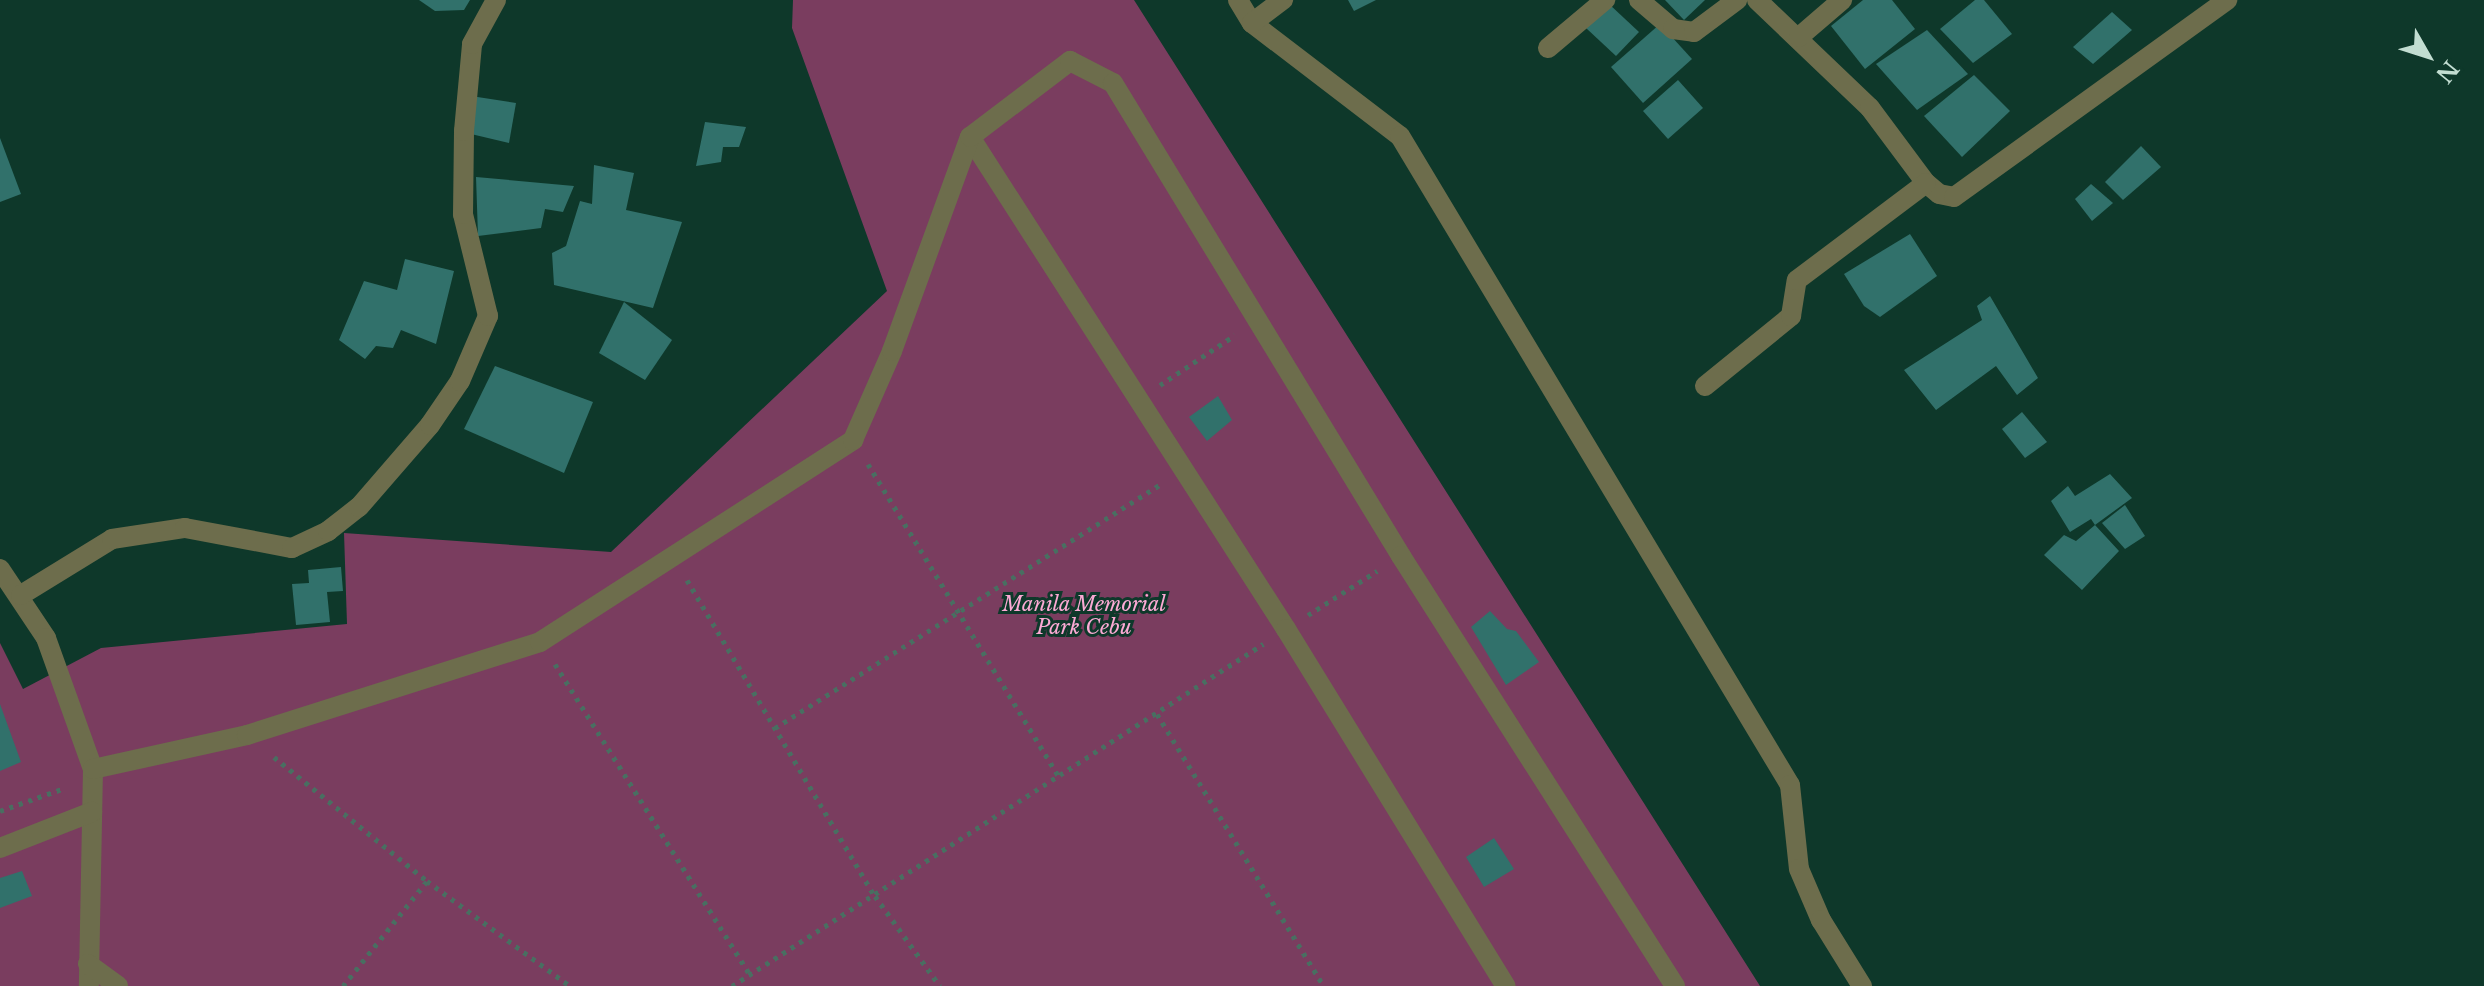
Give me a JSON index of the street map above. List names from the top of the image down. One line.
{"parks":["Manila Memorial Park Cebu"],"north":"bottom right"}
